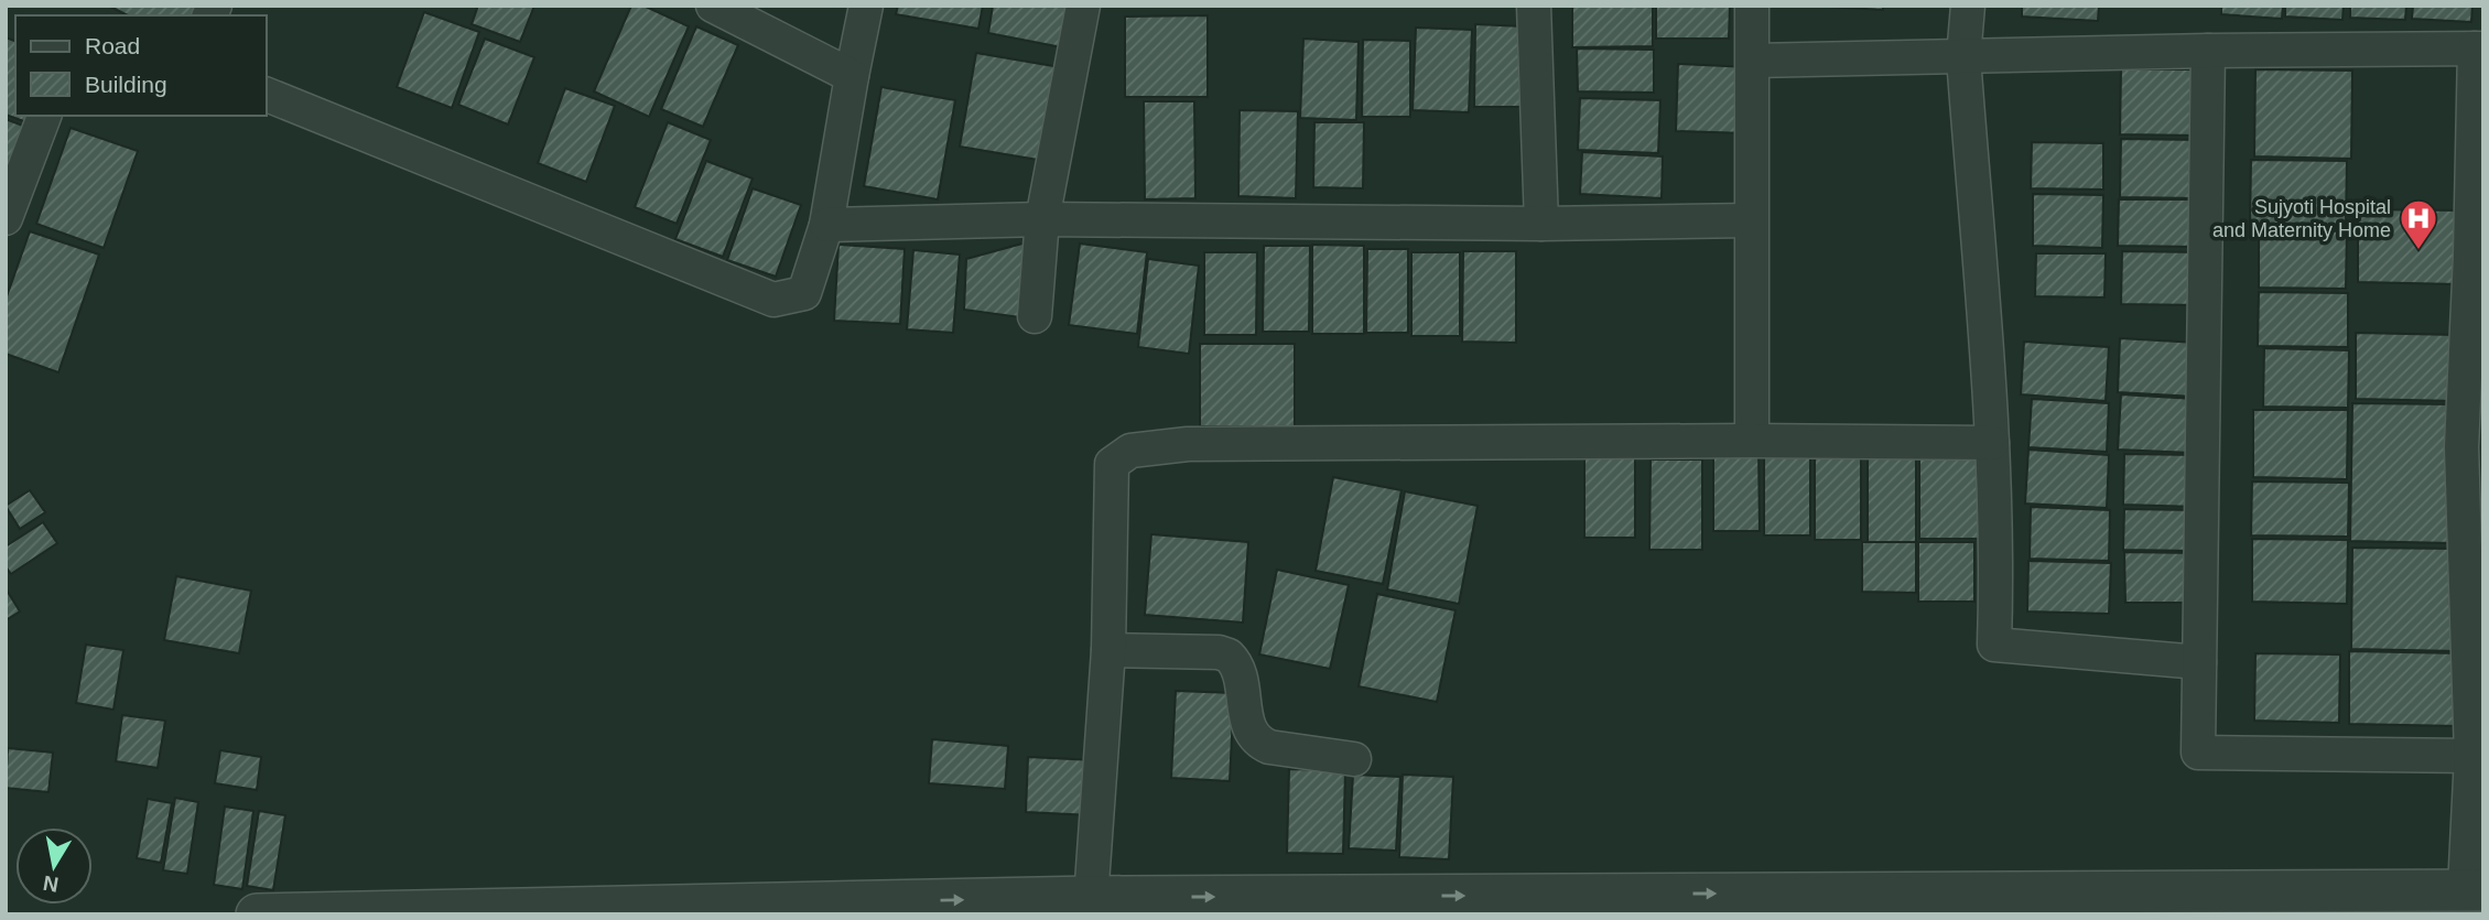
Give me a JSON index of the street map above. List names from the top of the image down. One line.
{"places":{"hospital":["Sujyoti Hospital and Maternity Home"]},"legend":["Road","Building"],"north":"bottom"}
